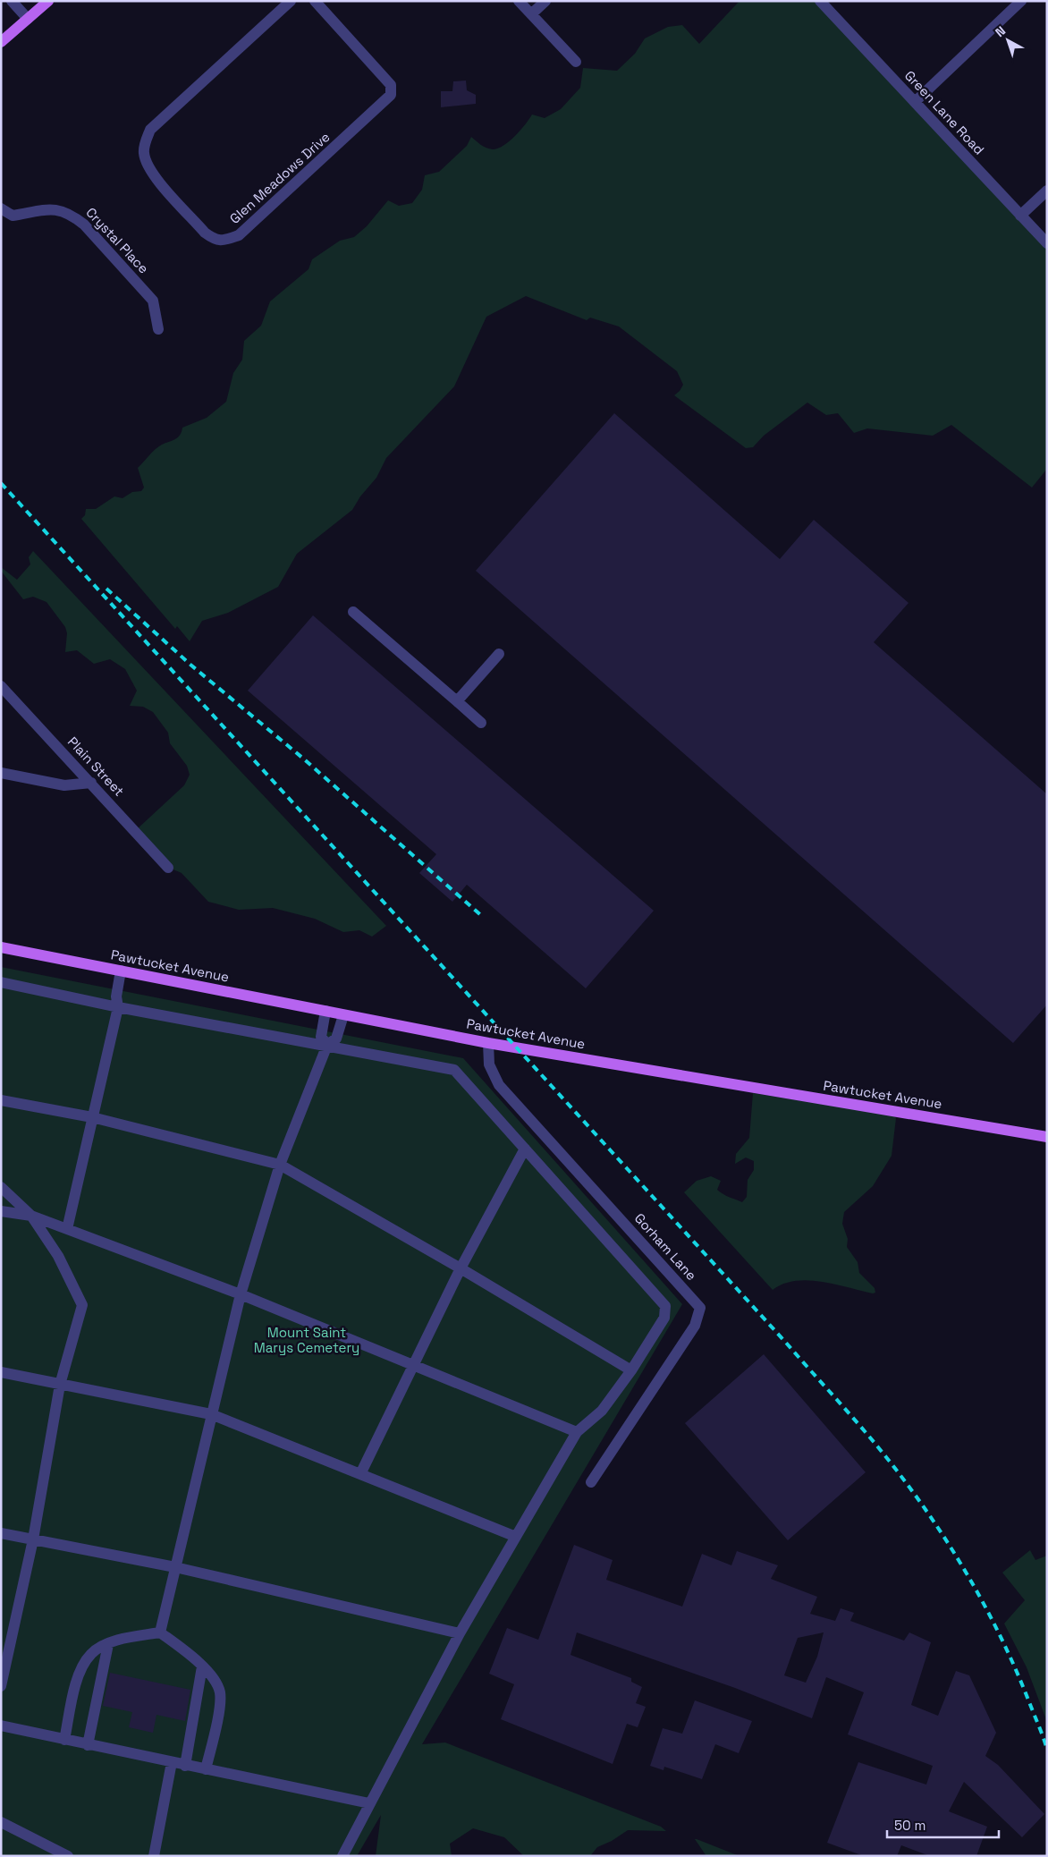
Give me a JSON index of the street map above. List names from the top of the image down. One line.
{"streets":{"main road":["Pawtucket Avenue"],"street":["Green Lane Road","Glen Meadows Drive","Crystal Place","Plain Street","Gorham Lane"]},"crossings":[["Pawtucket Avenue","Gorham Lane"]],"parks":["Mount Saint Marys Cemetery"],"scale_bar":"50 m","north":"top left"}
